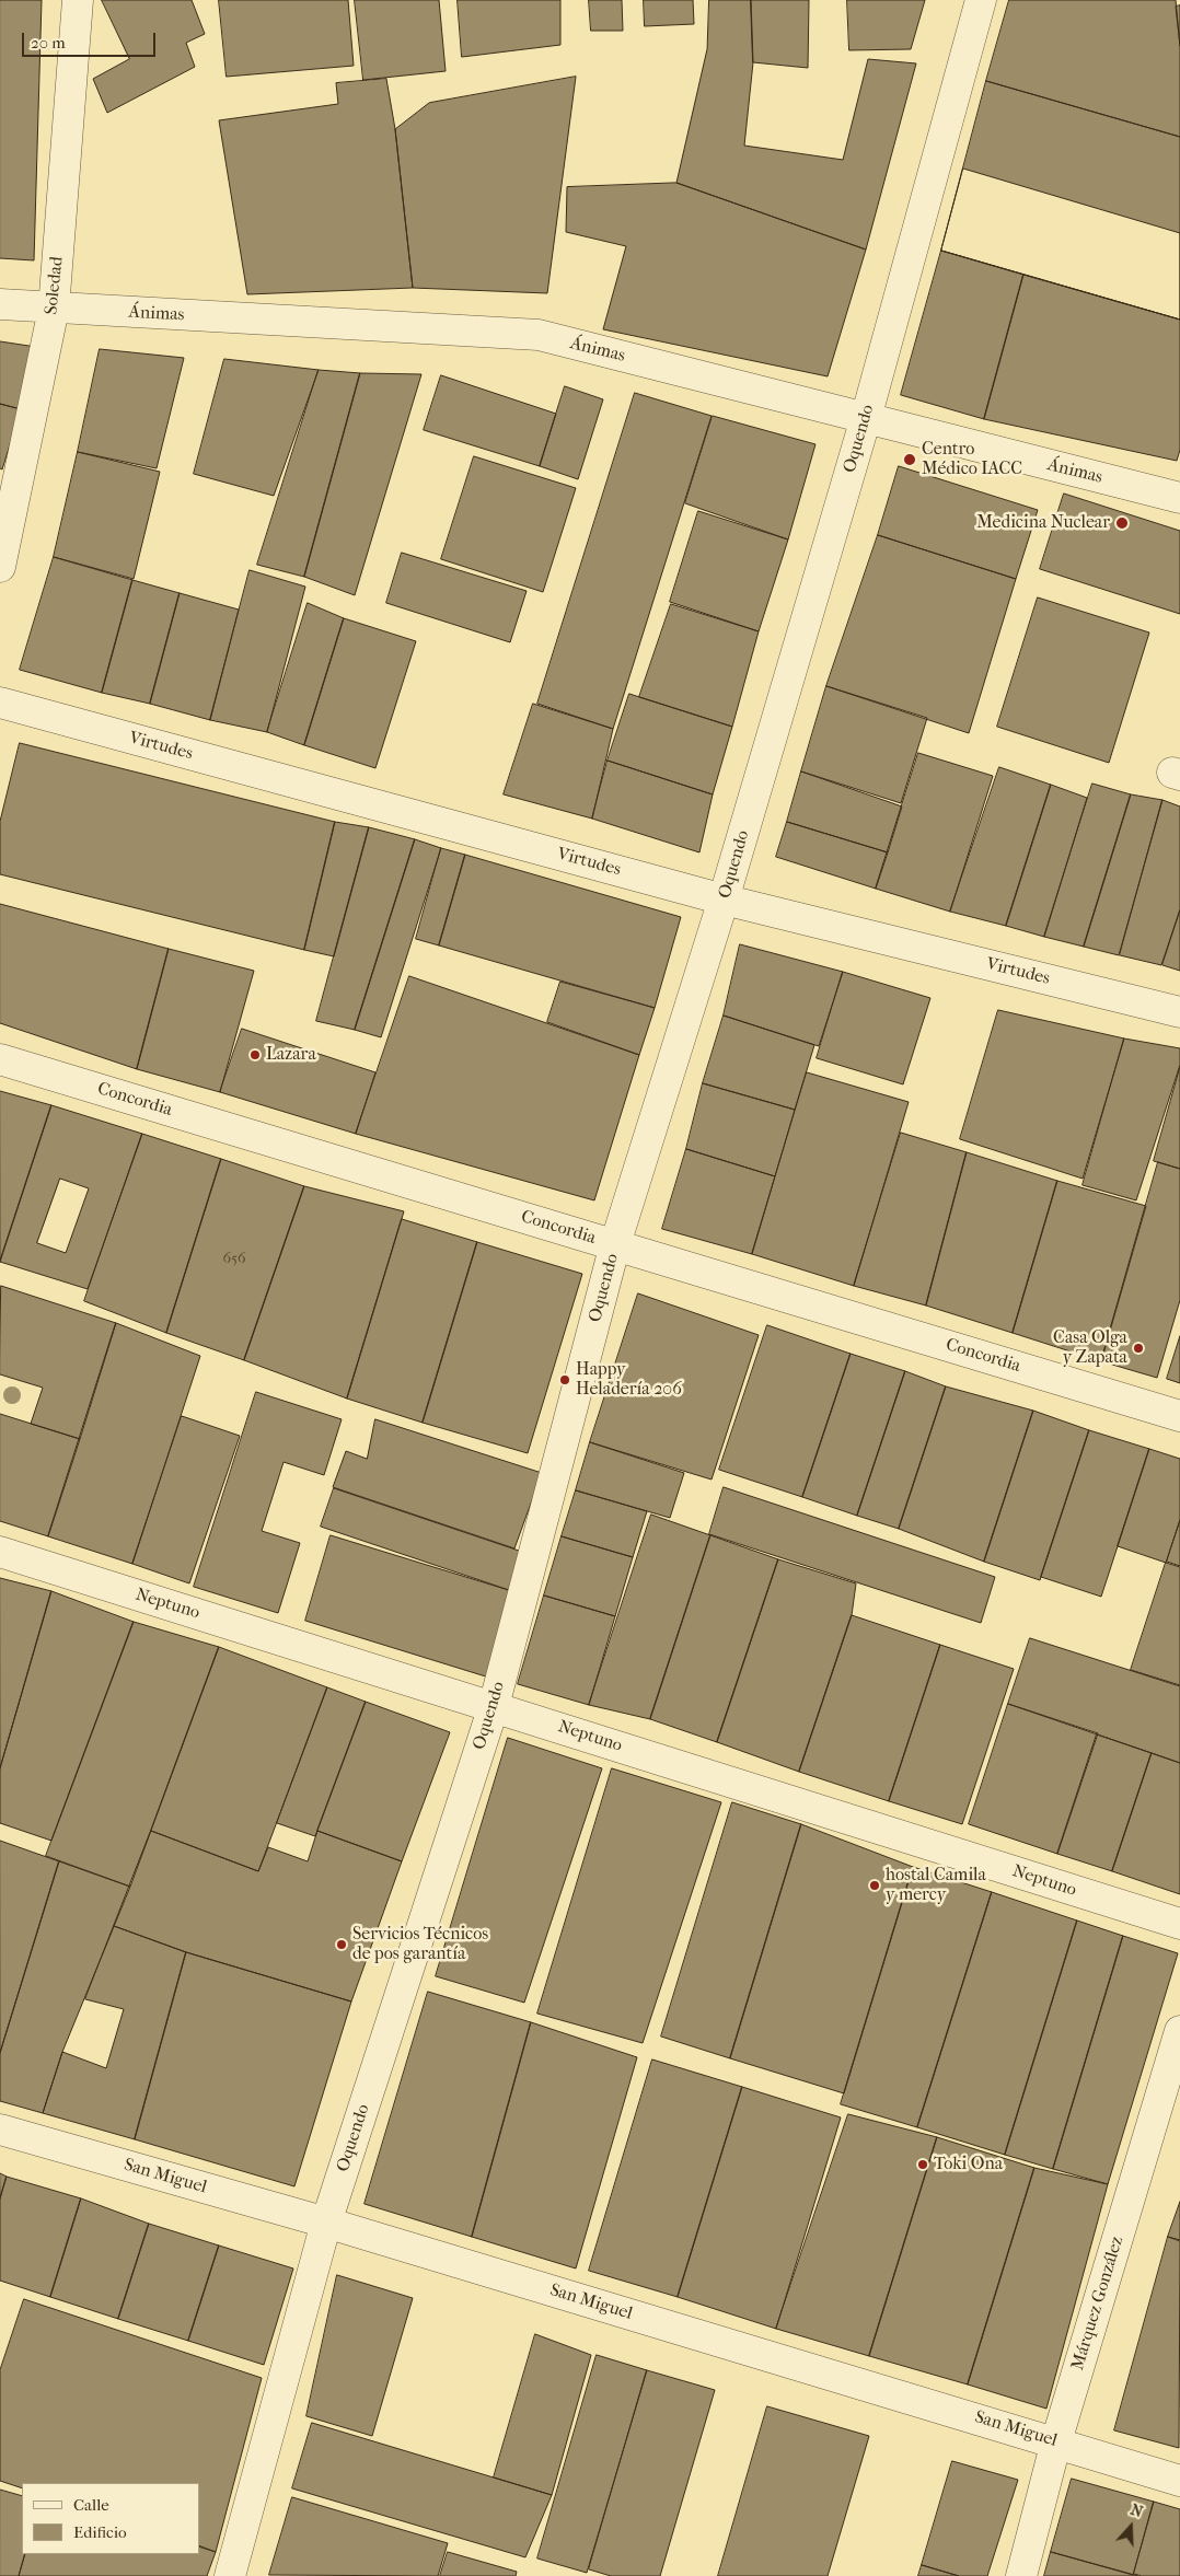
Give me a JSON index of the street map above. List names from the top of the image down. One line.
{"streets":{"street":["Soledad","Ánimas","Oquendo","Virtudes","Concordia","Neptuno","San Miguel","Márquez González"]},"crossings":[["Soledad","Ánimas"],["Ánimas","Oquendo"],["Oquendo","Virtudes"],["Oquendo","Concordia"],["Oquendo","Neptuno"],["Oquendo","San Miguel"],["San Miguel","Márquez González"]],"places":["Centro Médico IACC","Medicina Nuclear","Lazara","Casa Olga y Zapata","Happy Heladería 206","hostal Camila y mercy","Servicios Técnicos de pos garantía","Toki Ona"],"house_numbers":["656"],"legend":["Calle","Edificio"],"scale_bar":"20 m","north":"top"}
